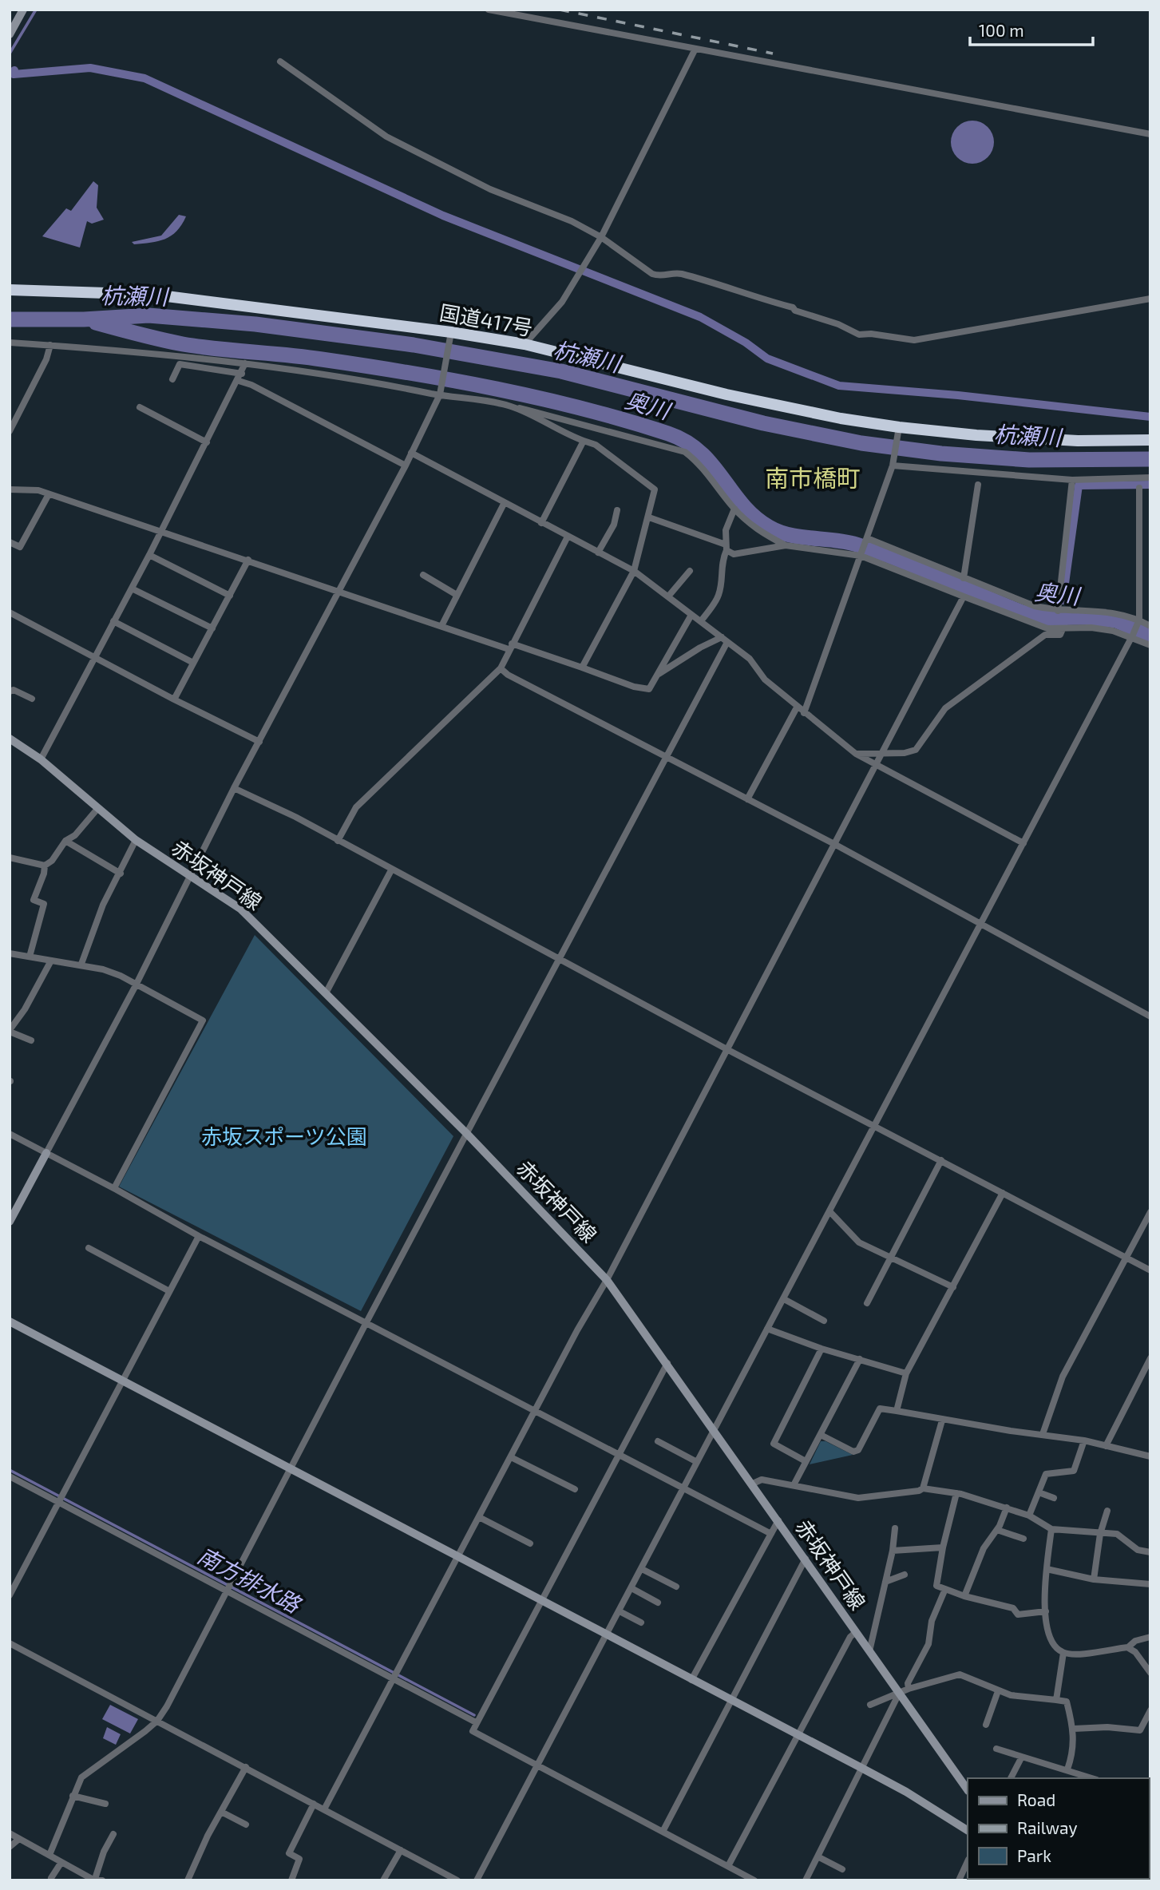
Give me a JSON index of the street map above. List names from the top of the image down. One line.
{"streets":{"highway":["国道417号"],"main road":["赤坂神戸線"]},"districts":["南市橋町"],"water":["杭瀬川","奥川","南方排水路"],"parks":["赤坂スポーツ公園"],"legend":["Road","Railway","Park"],"scale_bar":"100 m"}
